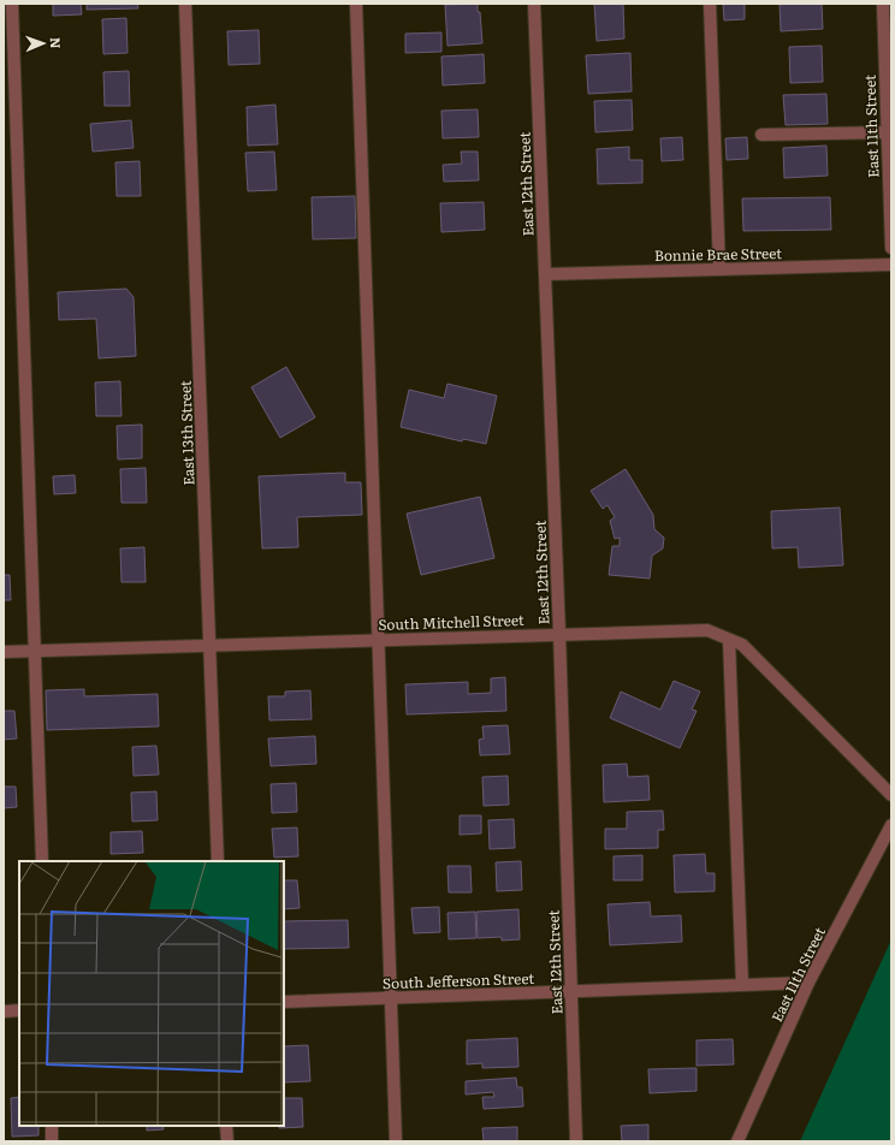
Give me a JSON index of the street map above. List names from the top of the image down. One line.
{"streets":{"street":["East 11th Street","East 12th Street","Bonnie Brae Street","East 13th Street","South Mitchell Street","South Jefferson Street"]},"crossings":[["East 11th Street","South Jefferson Street"],["East 12th Street","Bonnie Brae Street"],["East 12th Street","South Mitchell Street"],["East 12th Street","South Jefferson Street"],["East 13th Street","South Mitchell Street"]],"north":"right"}
